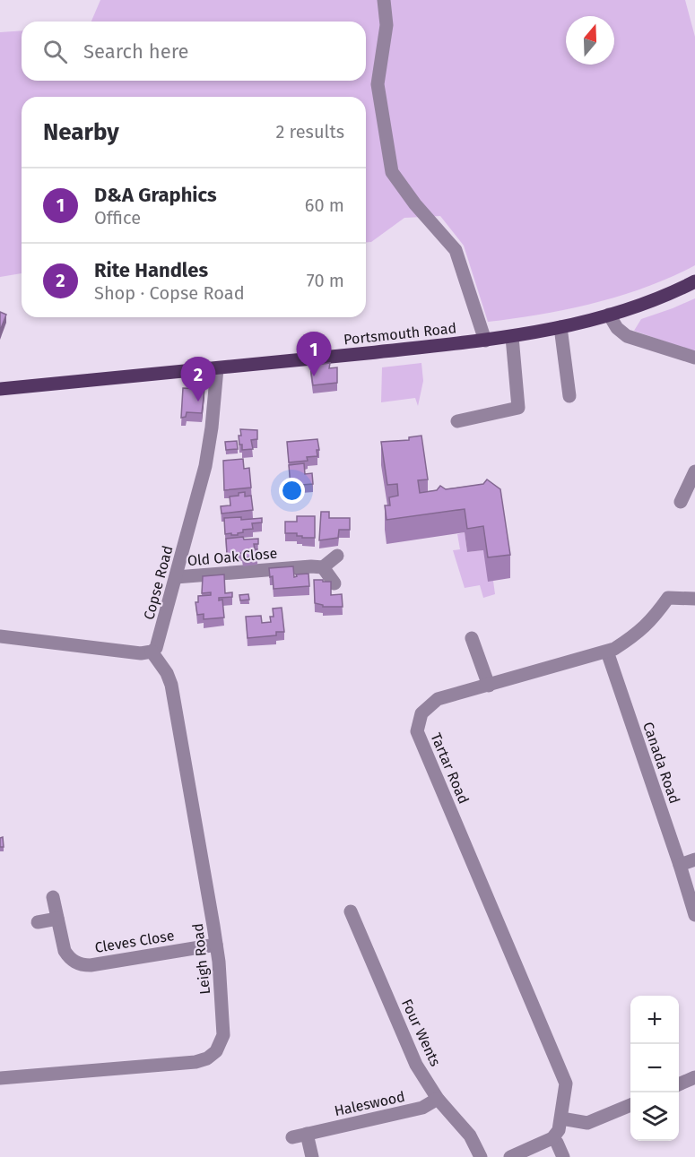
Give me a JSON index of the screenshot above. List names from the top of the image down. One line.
{"streets":{"main road":["Portsmouth Road"],"street":["Old Oak Close","Copse Road","Canada Road","Tartar Road","Cleves Close","Leigh Road","Four Wents","Haleswood"]},"crossings":[["Portsmouth Road","Copse Road"],["Old Oak Close","Copse Road"],["Copse Road","Leigh Road"],["Canada Road","Tartar Road"],["Cleves Close","Leigh Road"],["Four Wents","Haleswood"]],"north":"top","page":{"search":"Search here","heading":["Nearby","2 results"],"list":[{"mark":"1","name":"D&A Graphics","note":"Office","value":"60 m"},{"mark":"2","name":"Rite Handles","note":"Shop · Copse Road","value":"70 m"}],"pins":["1","2"],"map_buttons":["+","−"]}}
